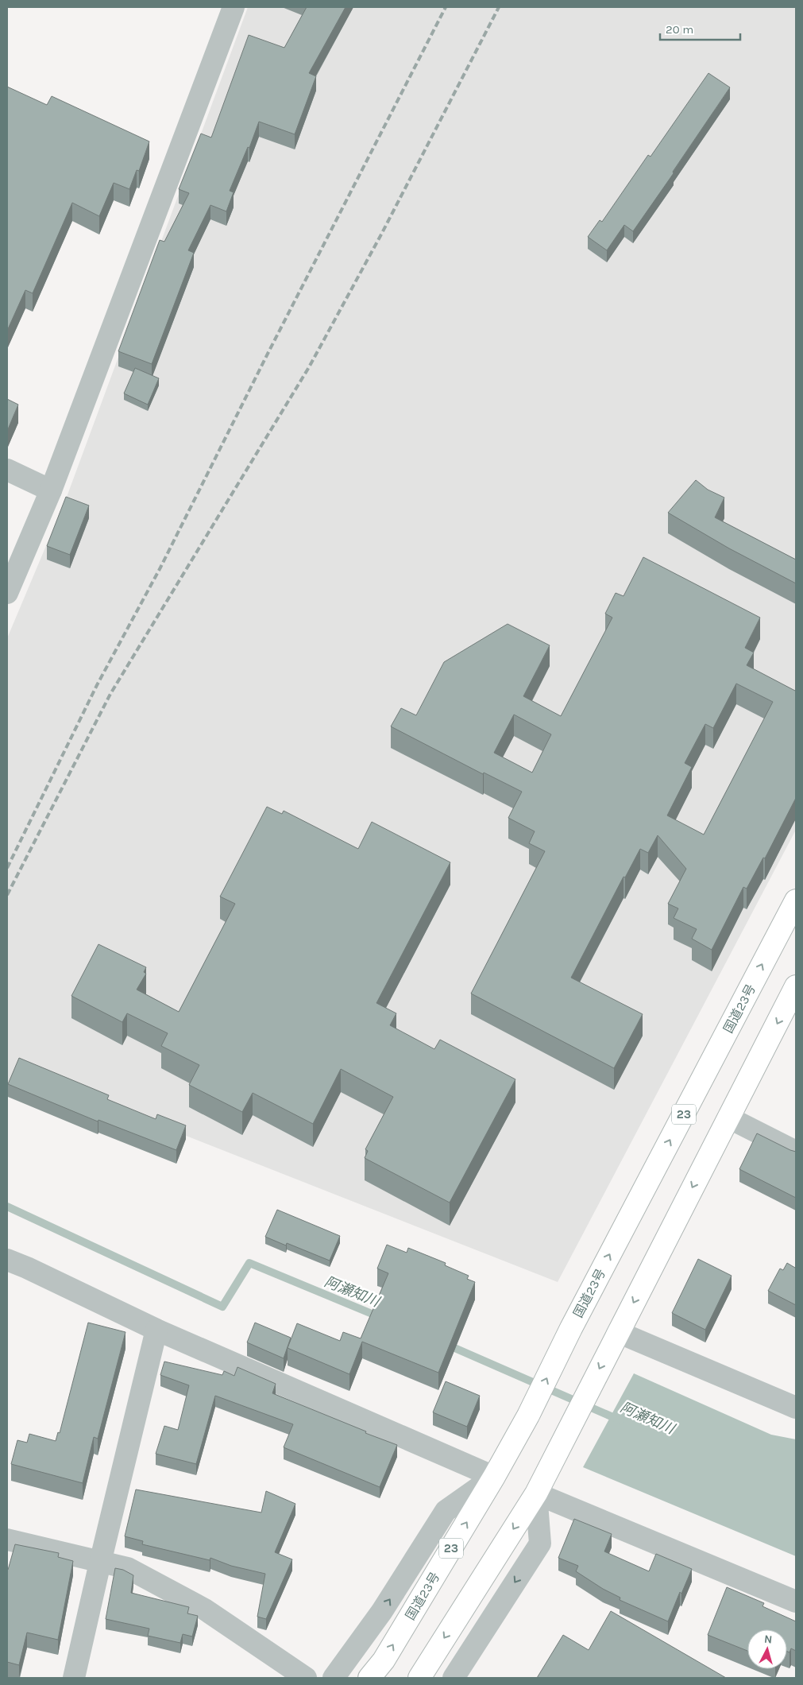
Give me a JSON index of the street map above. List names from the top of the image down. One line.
{"streets":{"highway":["国道23号","23"]},"water":["阿瀬知川"],"scale_bar":"20 m","north":"top"}
